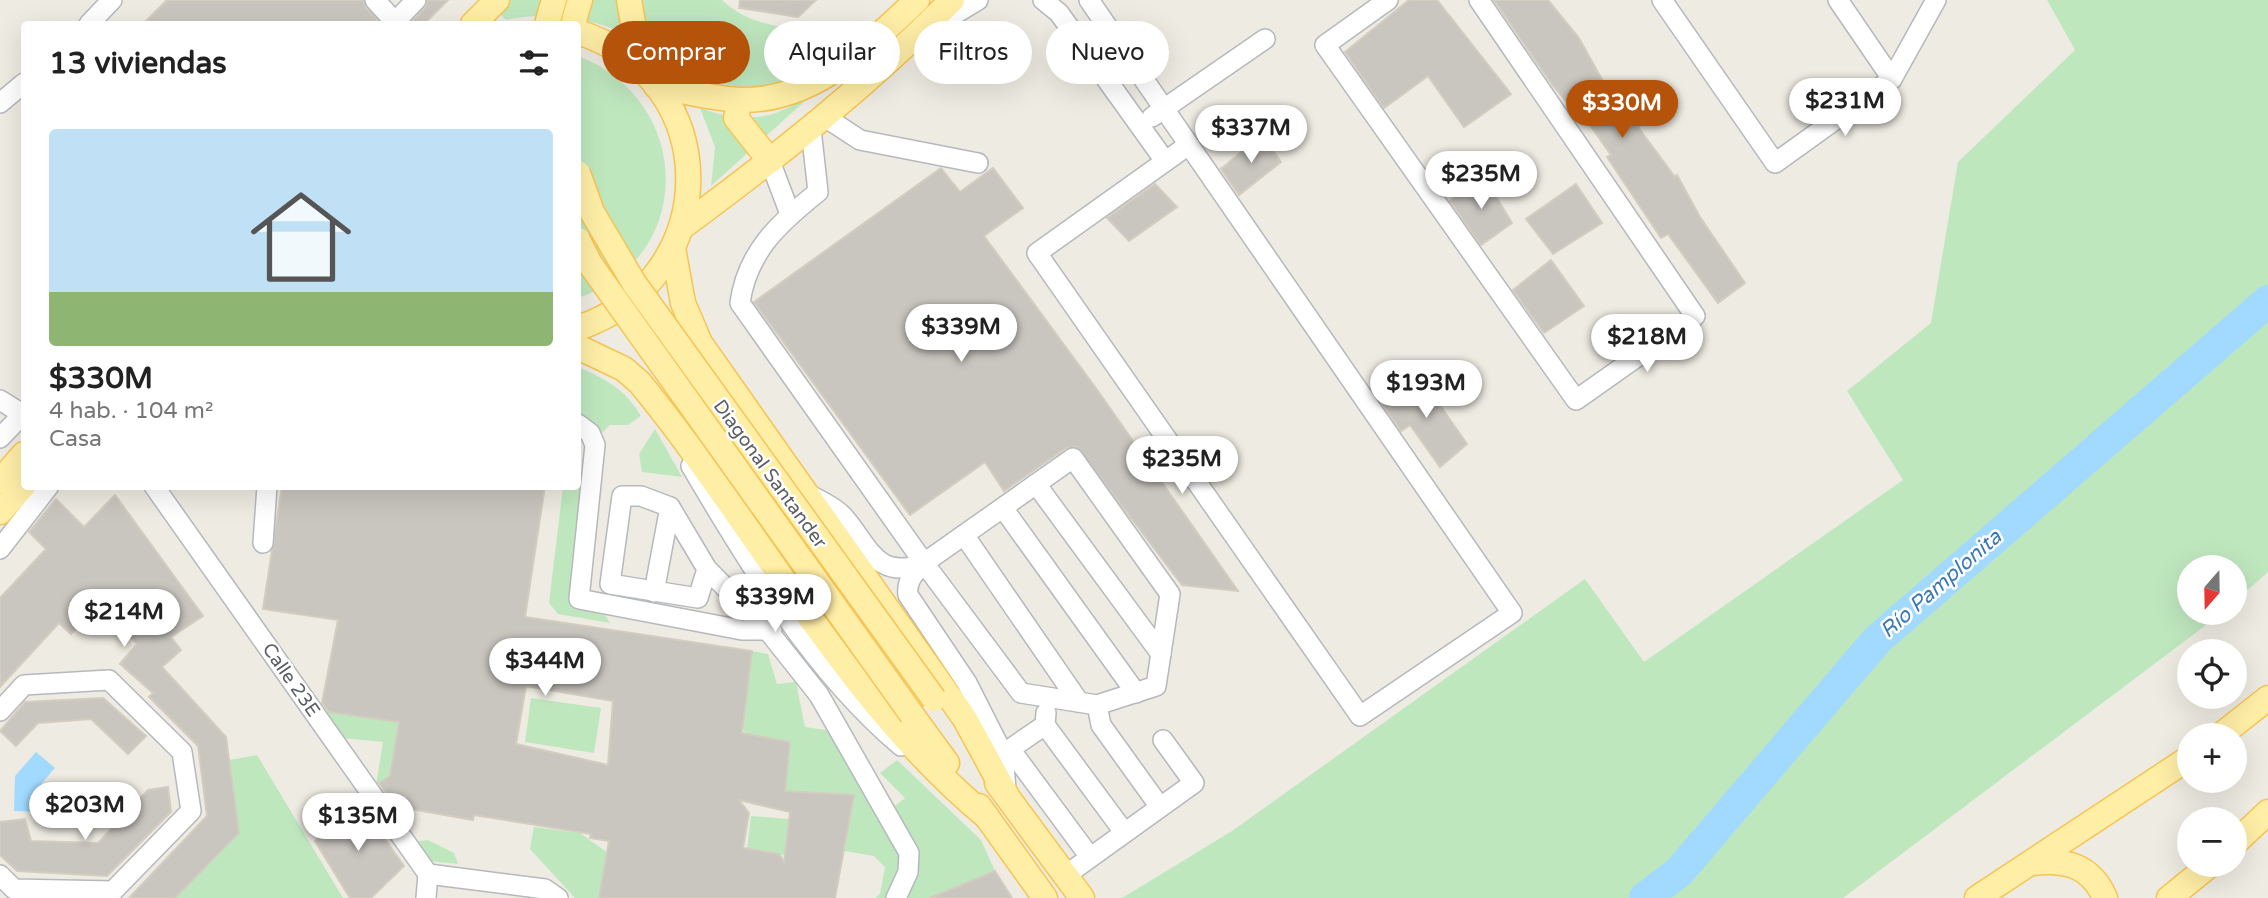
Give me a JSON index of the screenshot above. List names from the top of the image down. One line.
{"streets":{"main road":["Diagonal Santander"],"street":["Calle 23E"]},"water":["Río Pamplonita"],"north":"bottom","page":{"chip":["Comprar","Alquilar","Filtros","Nuevo"],"heading":"13 viviendas","price":["$231M","$330M","$337M","$235M","$339M","$218M","$193M","$235M","$339M","$214M","$344M","$203M","$135M"],"list":[{"name":"$330M","note":"4 hab. · 104 m² · Casa"}],"map_buttons":["+","−"]}}
